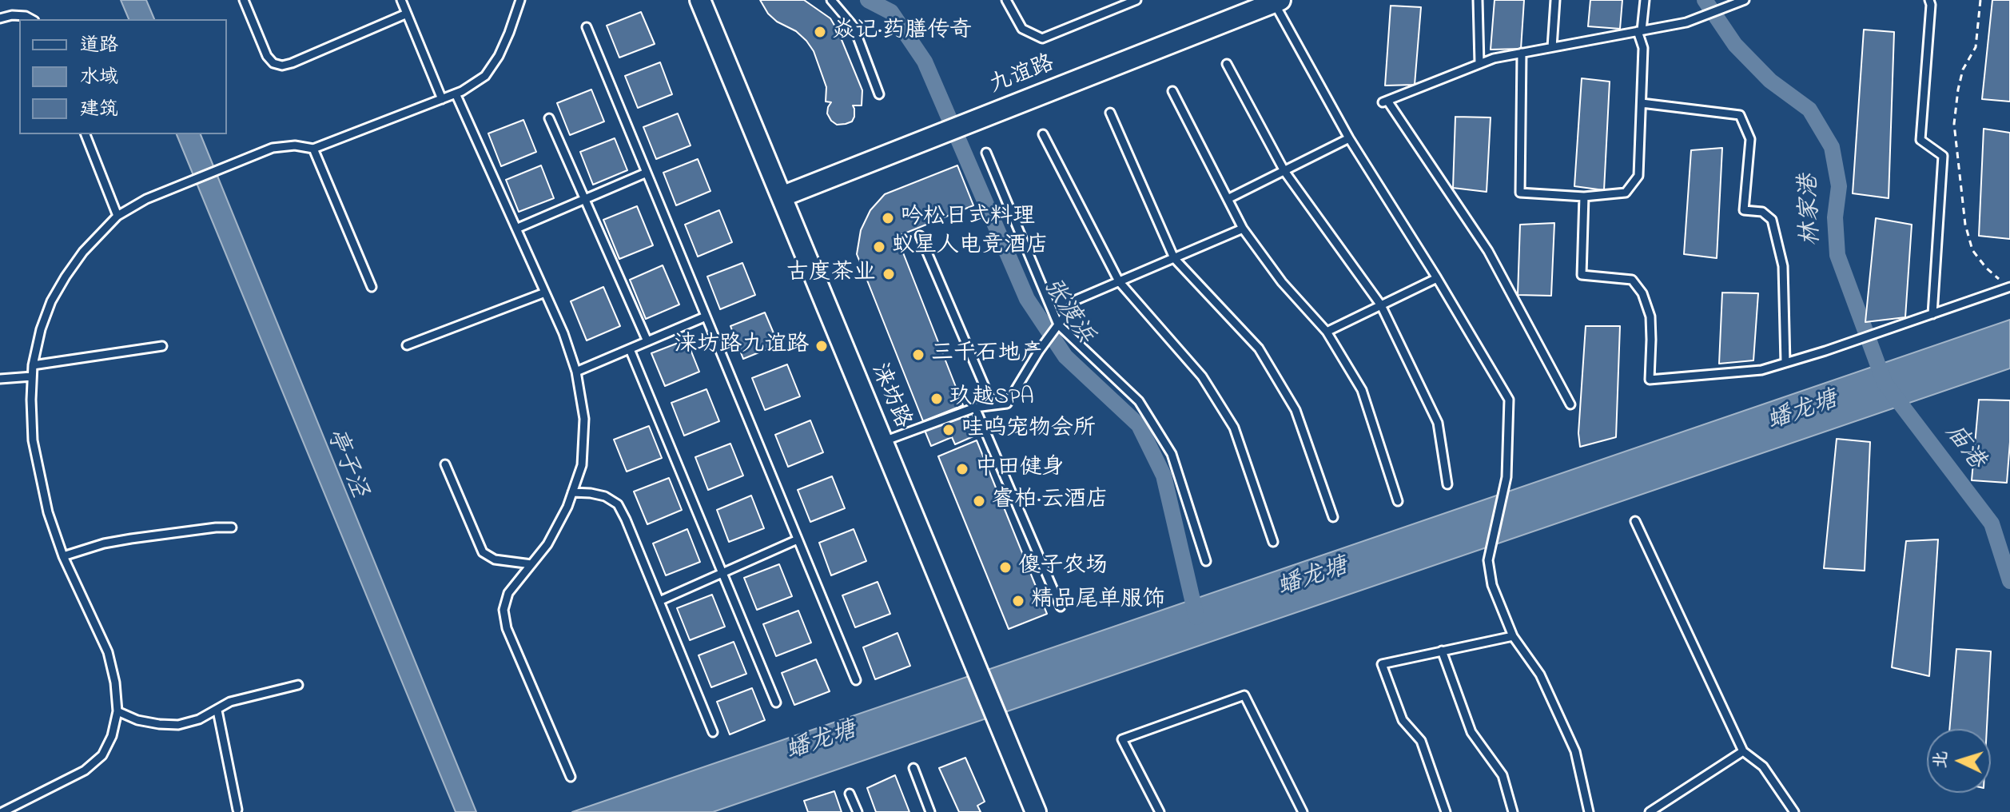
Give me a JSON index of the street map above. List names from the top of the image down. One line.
{"streets":{"street":["九谊路","涞坊路"]},"crossings":[["九谊路","涞坊路"]],"water":["林家港","张渡浜","蟠龙塘","庙港","亭子泾"],"places":["焱记·药膳传奇","吟松日式料理","蚁星人电竞酒店","古度茶业","涞坊路九谊路","三千石地产","玖越SPA","哇呜宠物会所","中田健身","睿柏·云酒店","傻子农场","精品尾单服饰"],"legend":["道路","水域","建筑"],"north":"left"}
